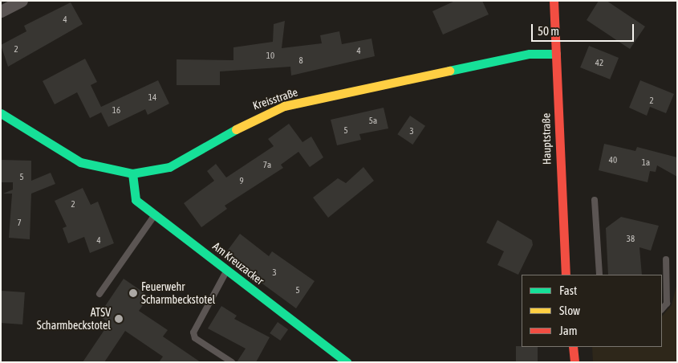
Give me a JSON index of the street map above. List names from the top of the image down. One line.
{"streets":{"street":["Kreisstraße","Hauptstraße","Am Kreuzacker"]},"crossings":[["Kreisstraße","Hauptstraße"],["Kreisstraße","Am Kreuzacker"]],"places":["Feuerwehr Scharmbeckstotel","ATSV Scharmbeckstotel"],"house_numbers":["4","2","4","10","8","42","14","2","16","5a","5","3","40","1a","7a","5","9","2","7","38","4","3","5"],"legend":["Fast","Slow","Jam"],"scale_bar":"50 m"}
